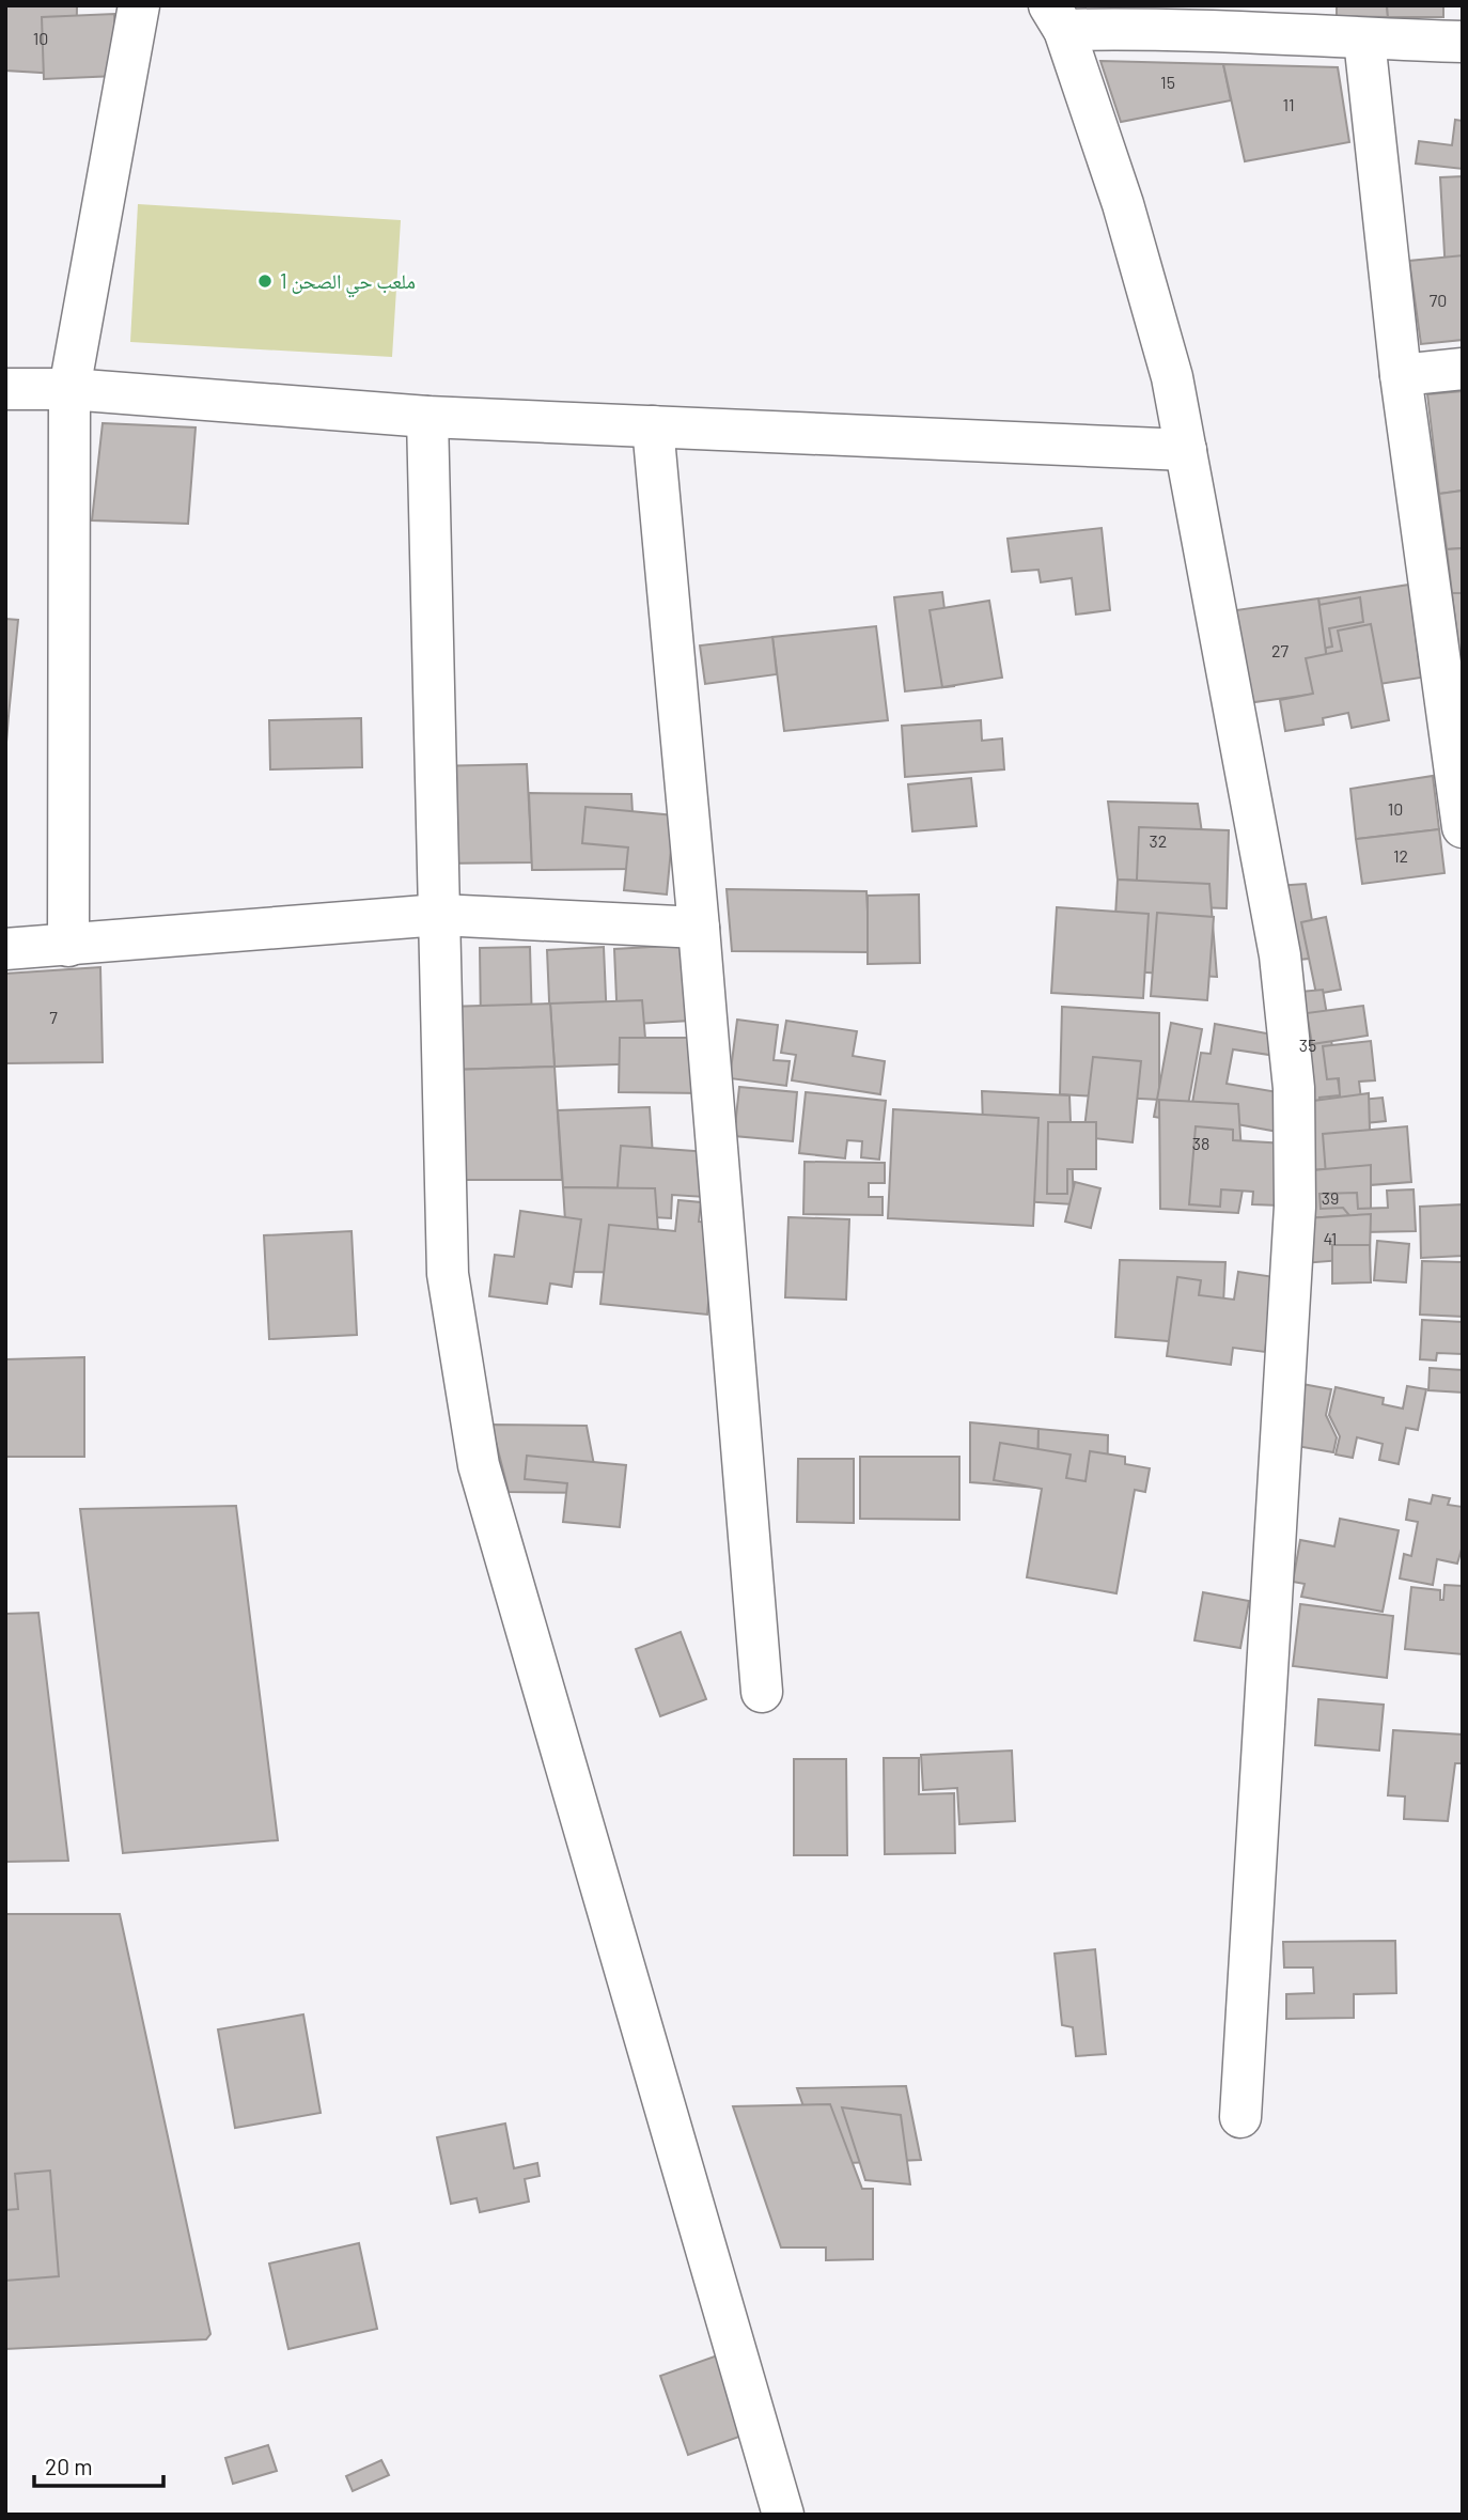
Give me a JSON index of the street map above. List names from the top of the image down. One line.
{"places":["ملعب حي الصحن 1"],"house_numbers":["10","15","11","70","27","10","32","12","7","35","38","39","41"],"scale_bar":"20 m"}
